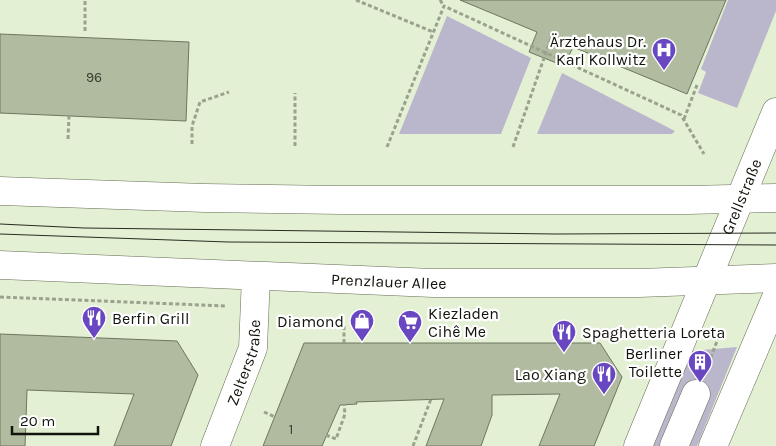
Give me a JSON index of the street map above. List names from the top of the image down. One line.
{"streets":{"main road":["Grellstraße","Prenzlauer Allee","Zelterstraße"]},"crossings":[["Grellstraße","Prenzlauer Allee"],["Prenzlauer Allee","Zelterstraße"]],"places":{"hospital":["Ärztehaus Dr. Karl Kollwitz"],"restaurant":["Berfin Grill","Spaghetteria Loreta","Lao Xiang"],"shop":["Diamond"],"supermarket":["Kiezladen Cihê Me"],"building":["Berliner Toilette"]},"house_numbers":["96","1"],"scale_bar":"20 m"}
